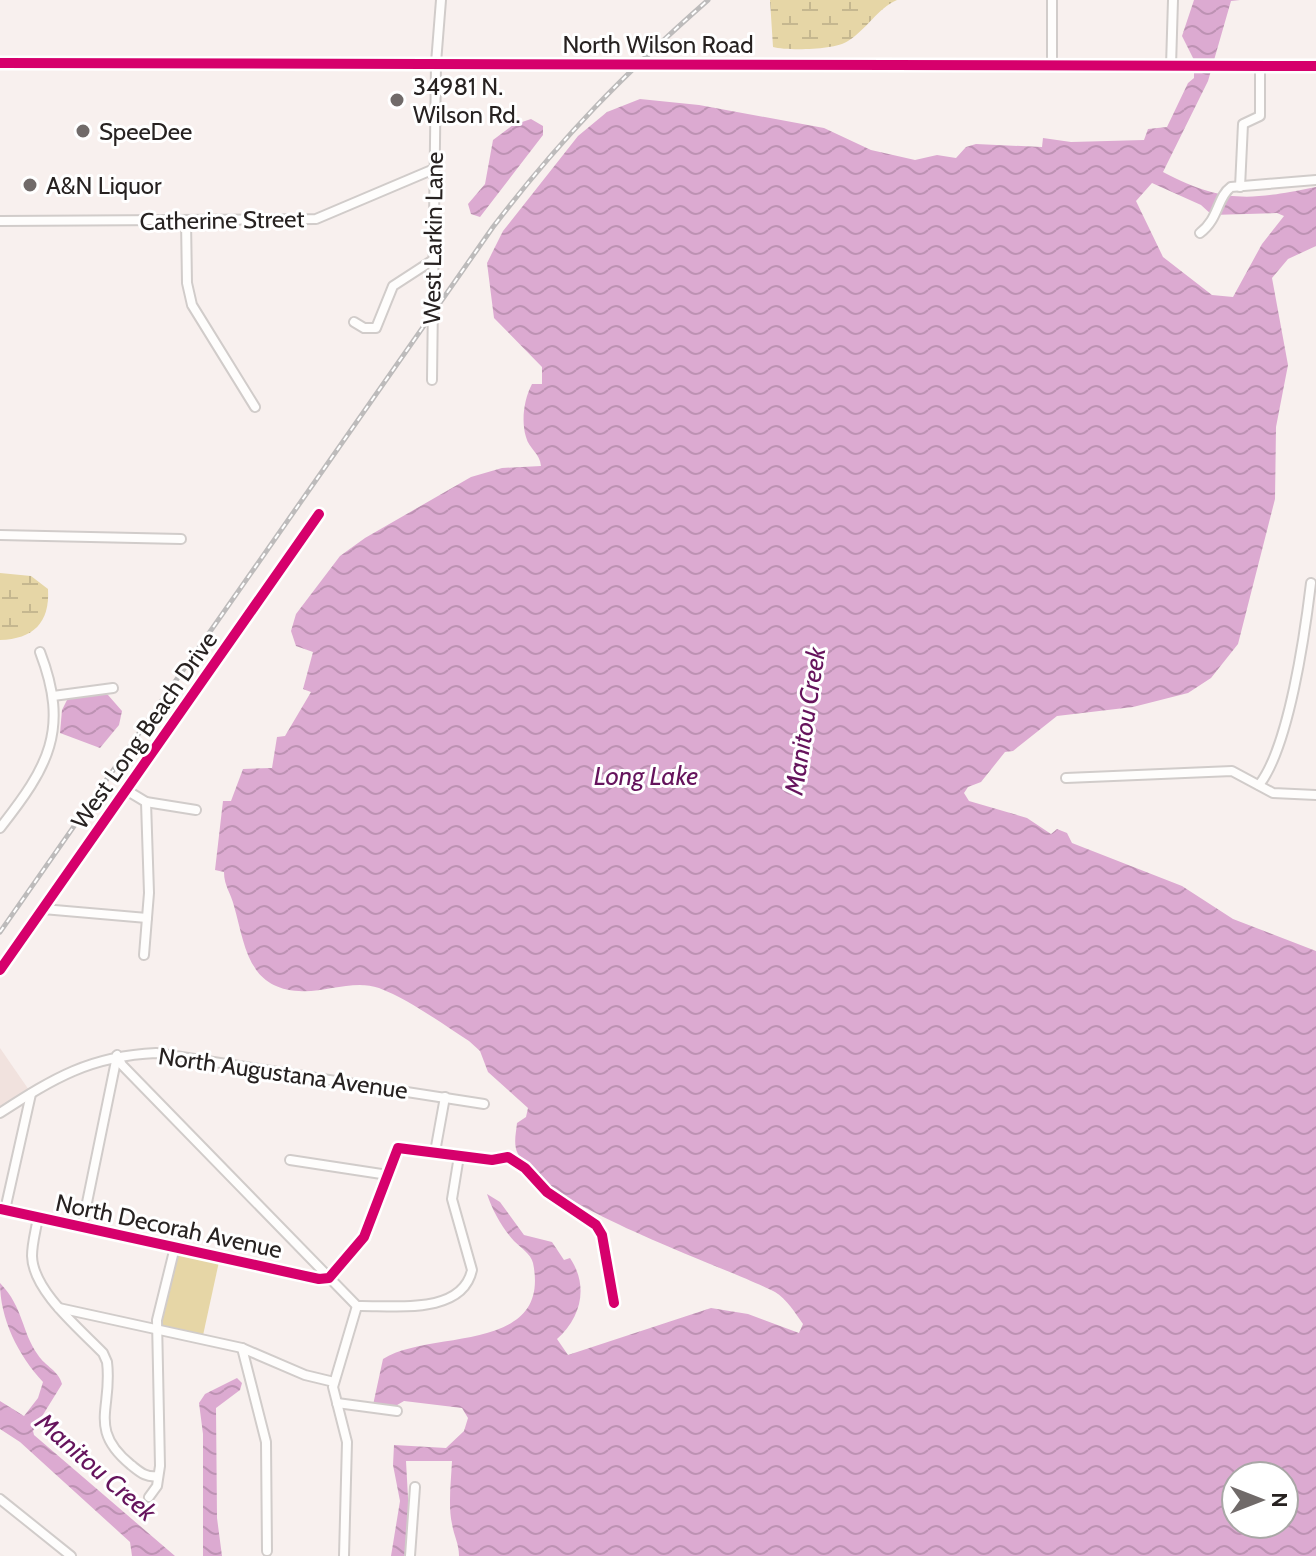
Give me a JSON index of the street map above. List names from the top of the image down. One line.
{"streets":{"street":["North Wilson Road","Catherine Street","West Larkin Lane","West Long Beach Drive","North Augustana Avenue","North Decorah Avenue"]},"crossings":[["North Wilson Road","West Larkin Lane"],["Catherine Street","West Larkin Lane"]],"water":["Manitou Creek","Long Lake"],"places":["34981 N. Wilson Rd.","SpeeDee","A&N Liquor"],"north":"right"}
